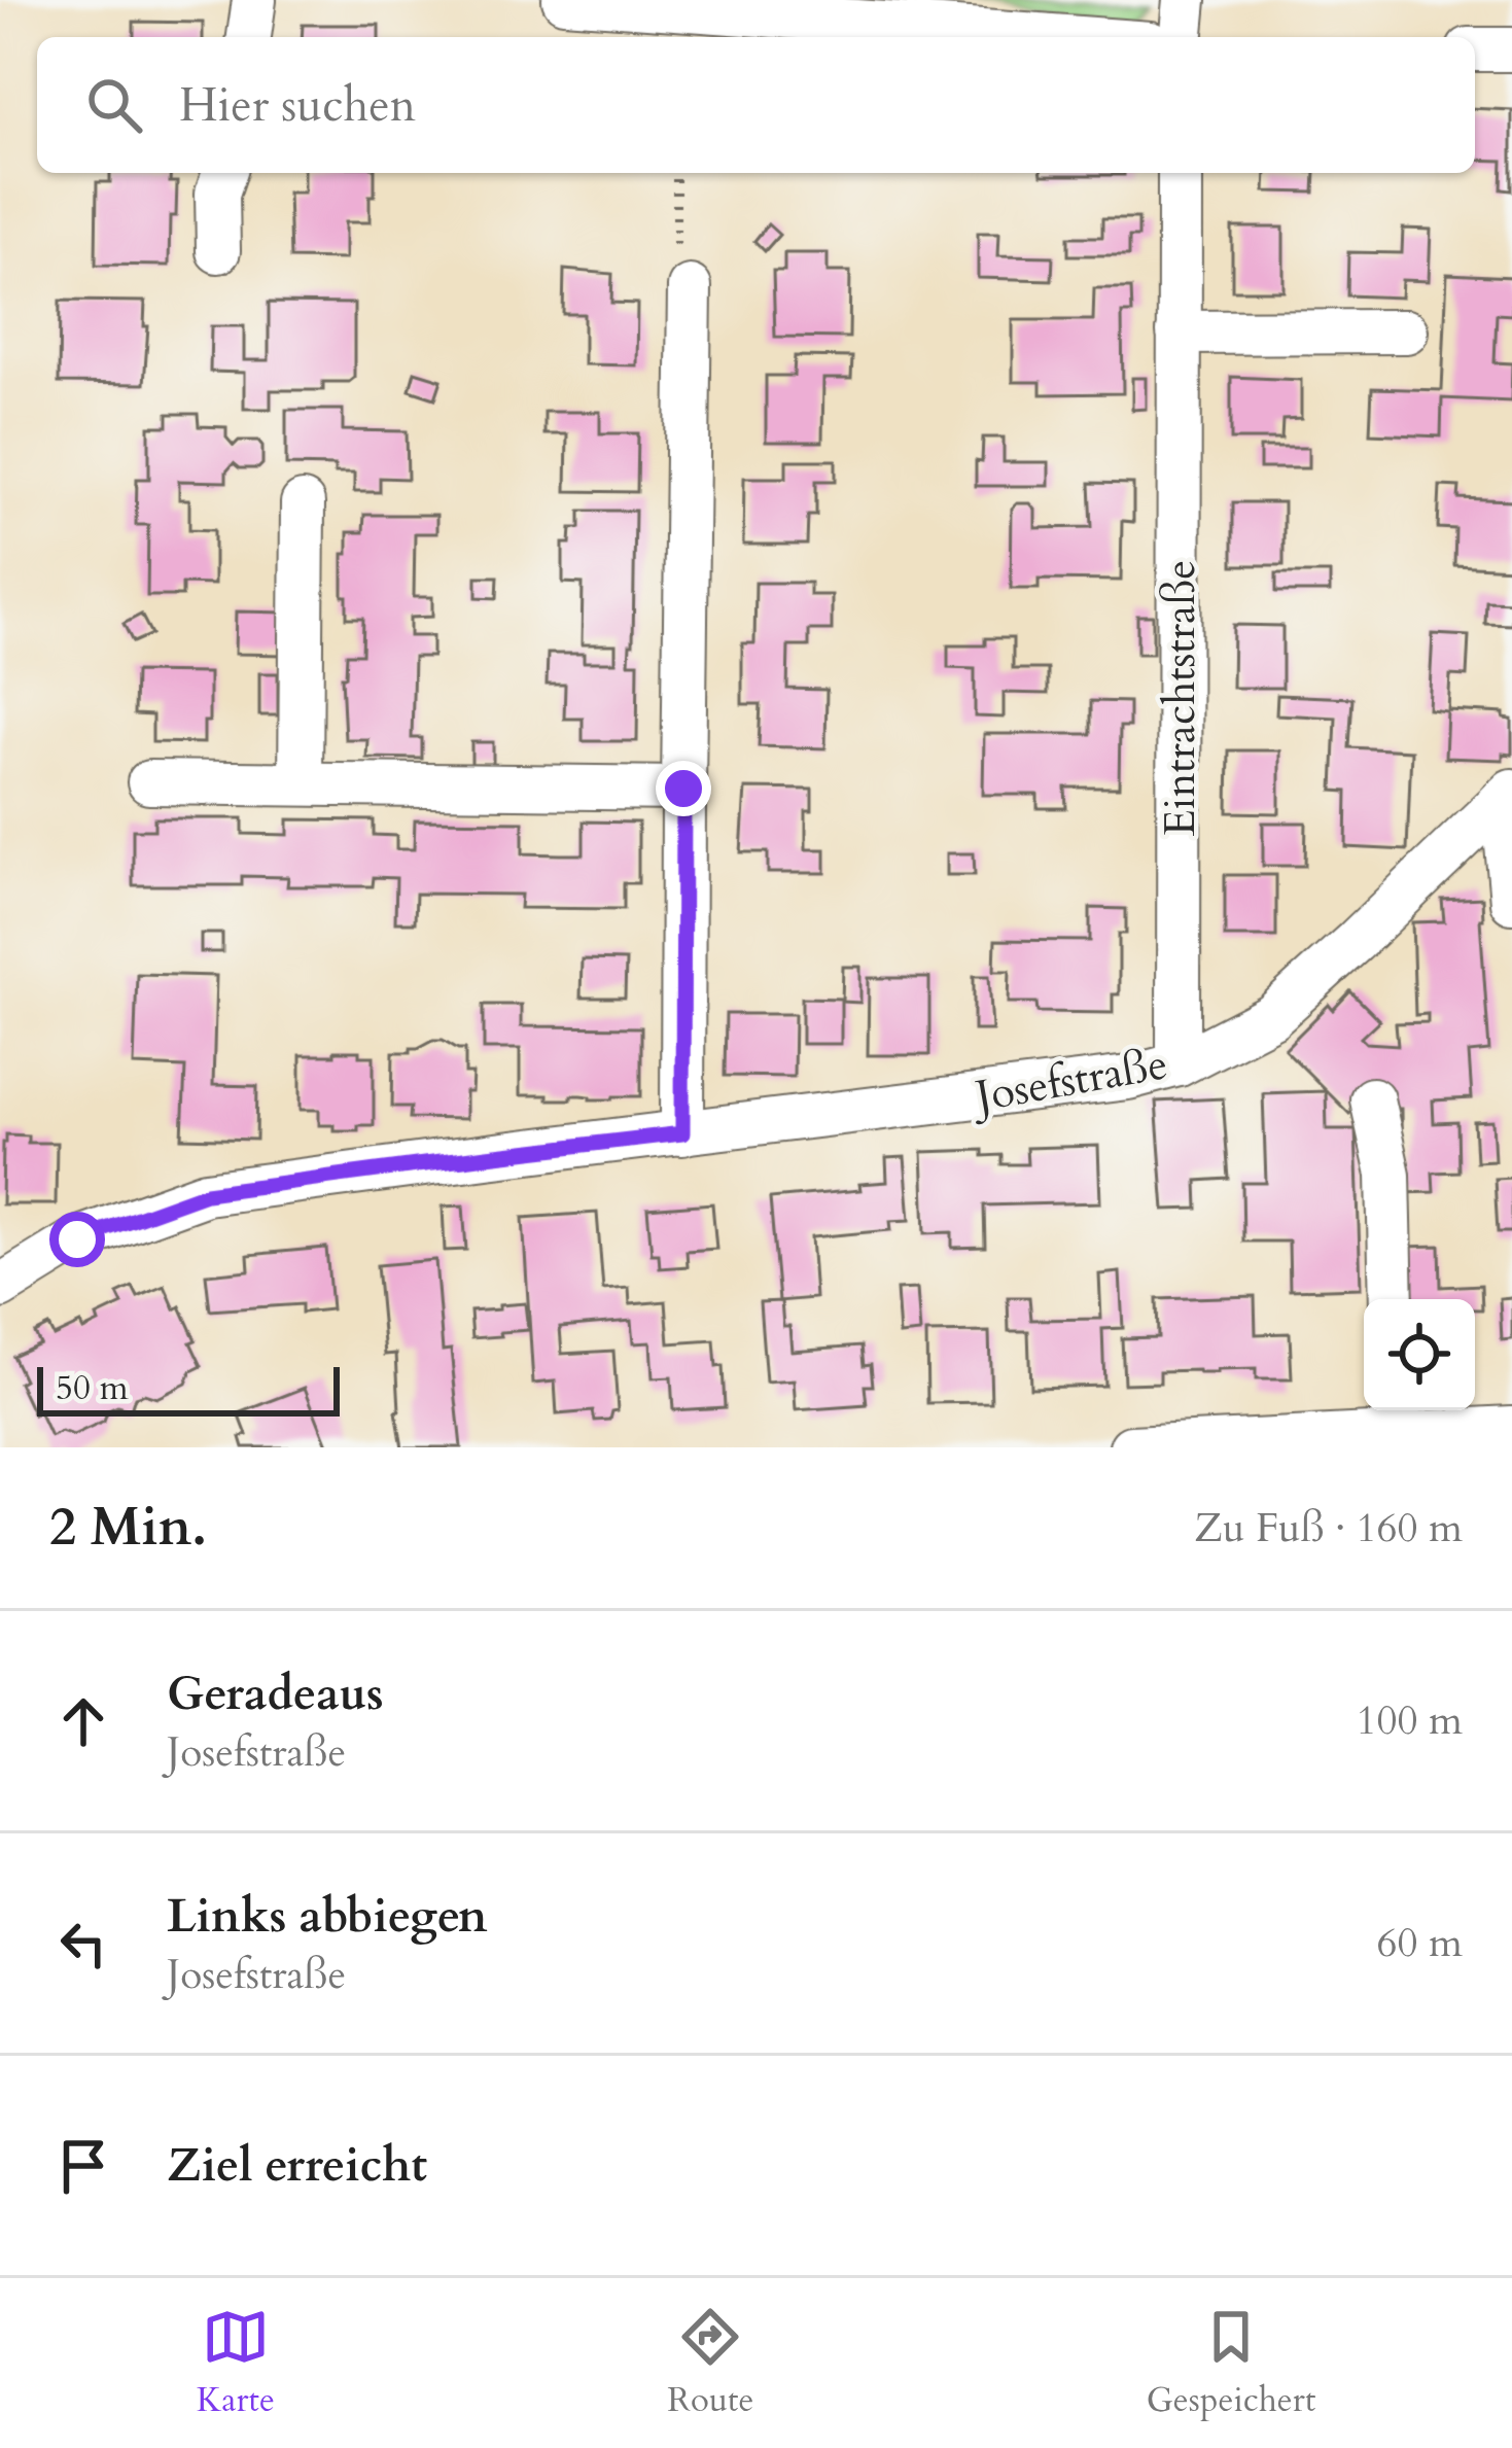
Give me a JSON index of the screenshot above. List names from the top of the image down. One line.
{"streets":{"street":["Eintrachtstraße","Josefstraße"]},"crossings":[["Eintrachtstraße","Josefstraße"]],"scale_bar":"50 m","page":{"search":"Hier suchen","scale":"50 m","heading":["2 Min.","Zu Fuß · 160 m"],"list":[["Geradeaus","Josefstraße","100 m"],["Links abbiegen","Josefstraße","60 m"],"Ziel erreicht"],"nav":["Karte","Route","Gespeichert"]}}
